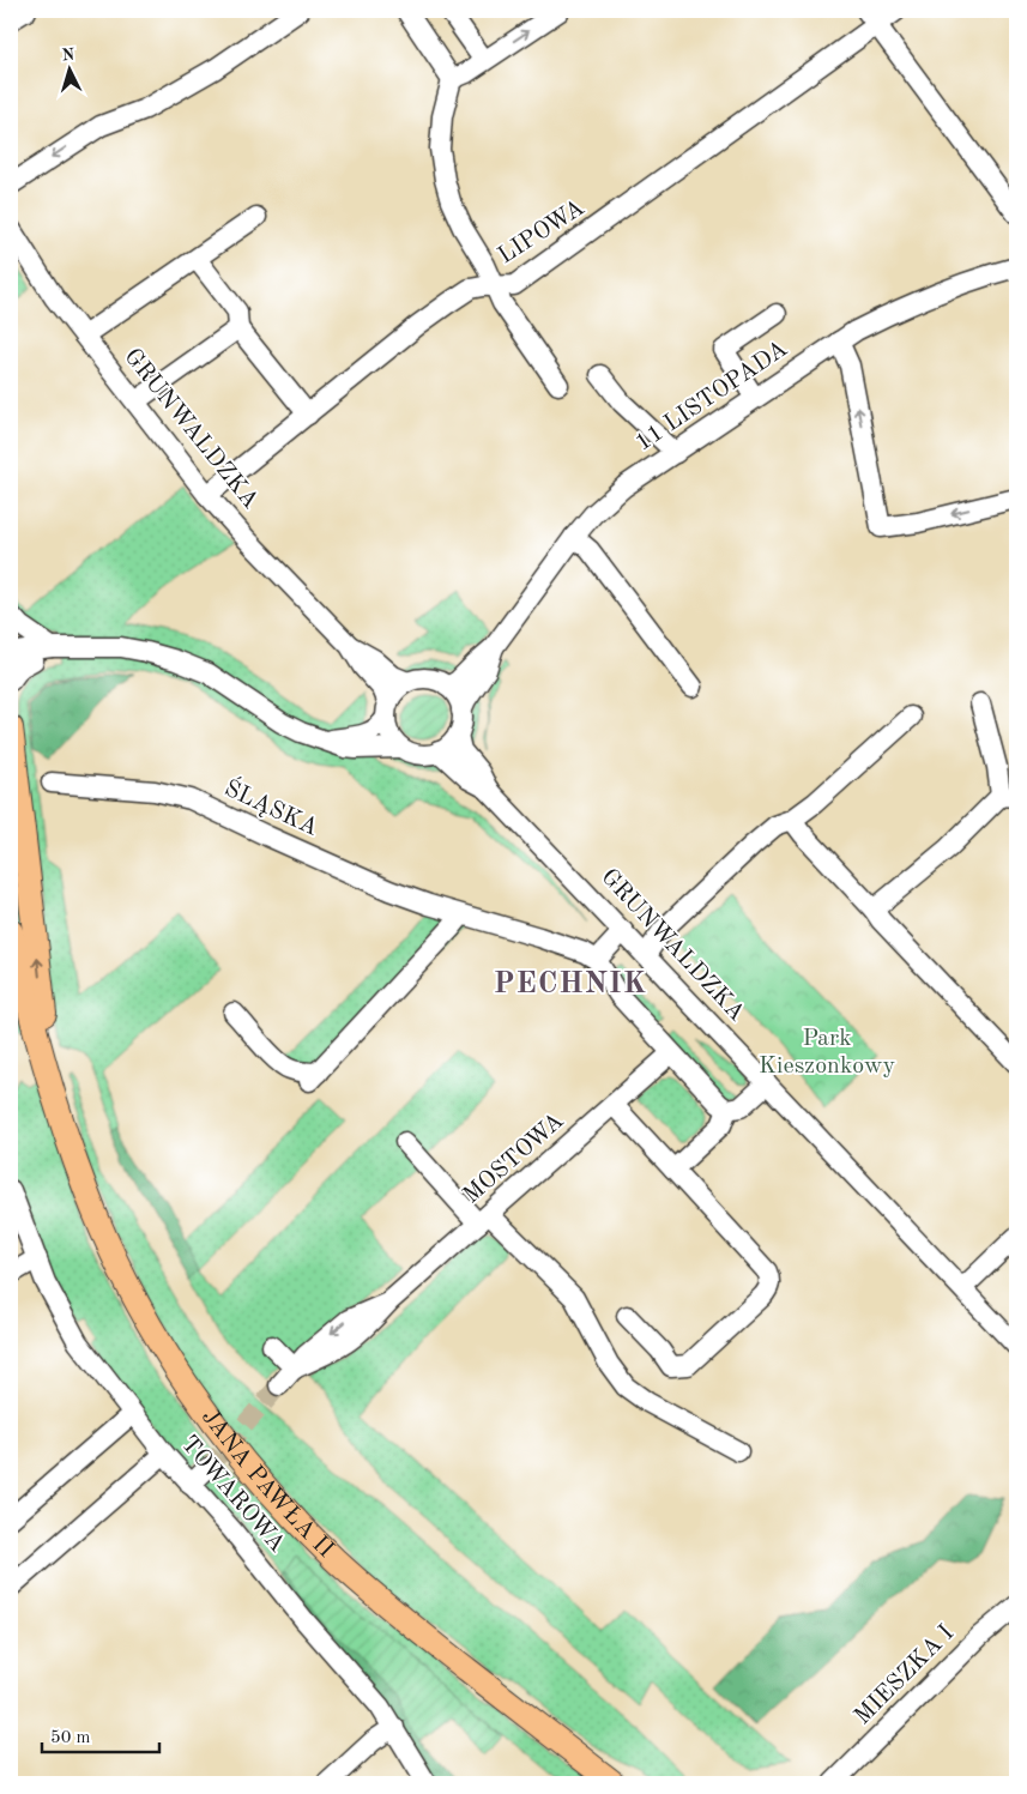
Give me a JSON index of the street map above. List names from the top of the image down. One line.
{"streets":{"main road":["JANA PAWŁA II"],"street":["LIPOWA","11 LISTOPADA","GRUNWALDZKA","ŚLĄSKA","MOSTOWA","TOWAROWA","MIESZKA I"]},"crossings":[["LIPOWA","GRUNWALDZKA"],["11 LISTOPADA","GRUNWALDZKA"]],"districts":["PECHNIK"],"parks":["Park Kieszonkowy"],"scale_bar":"50 m","north":"top"}
